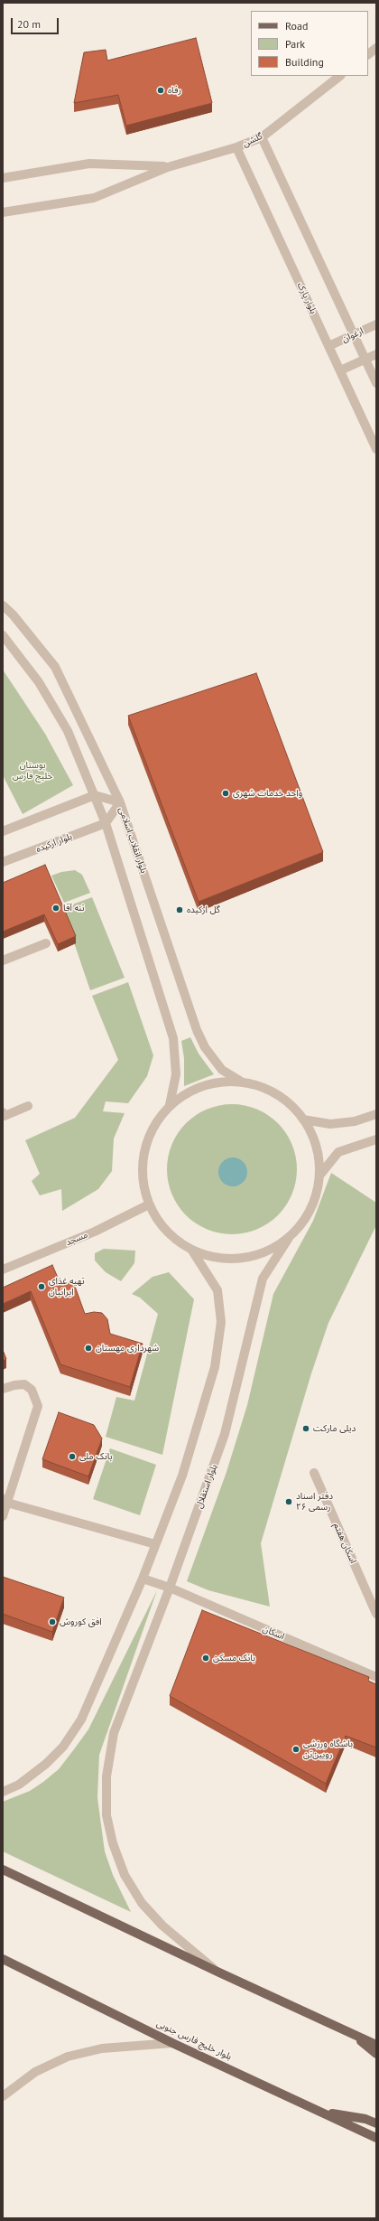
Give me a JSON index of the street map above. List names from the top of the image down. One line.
{"streets":{"main road":["بلوار خلیج فارس جنوبی"],"street":["گلشن","بلوار پارک","ارغوان","بلوار انقلاب اسلامی","بلوار ارکیده","مسجد","بلوار استقلال","اسکان هفتم","اسکان"]},"crossings":[["گلشن","بلوار پارک"],["بلوار پارک","ارغوان"],["بلوار استقلال","اسکان"]],"parks":["بوستان خلیج فارس"],"places":["رفاه","واحد خدمات شهری","ننه آقا","گل ارکیده","تهیه غذای ایرانیان","شهرداری مهستان","دیلی مارکت","بانک ملی","دفتر اسناد رسمی ۲۶","افق کوروش","بانک مسکن","باشگاه ورزشی رویین‌تن"],"legend":["Road","Park","Building"],"scale_bar":"20 m"}
